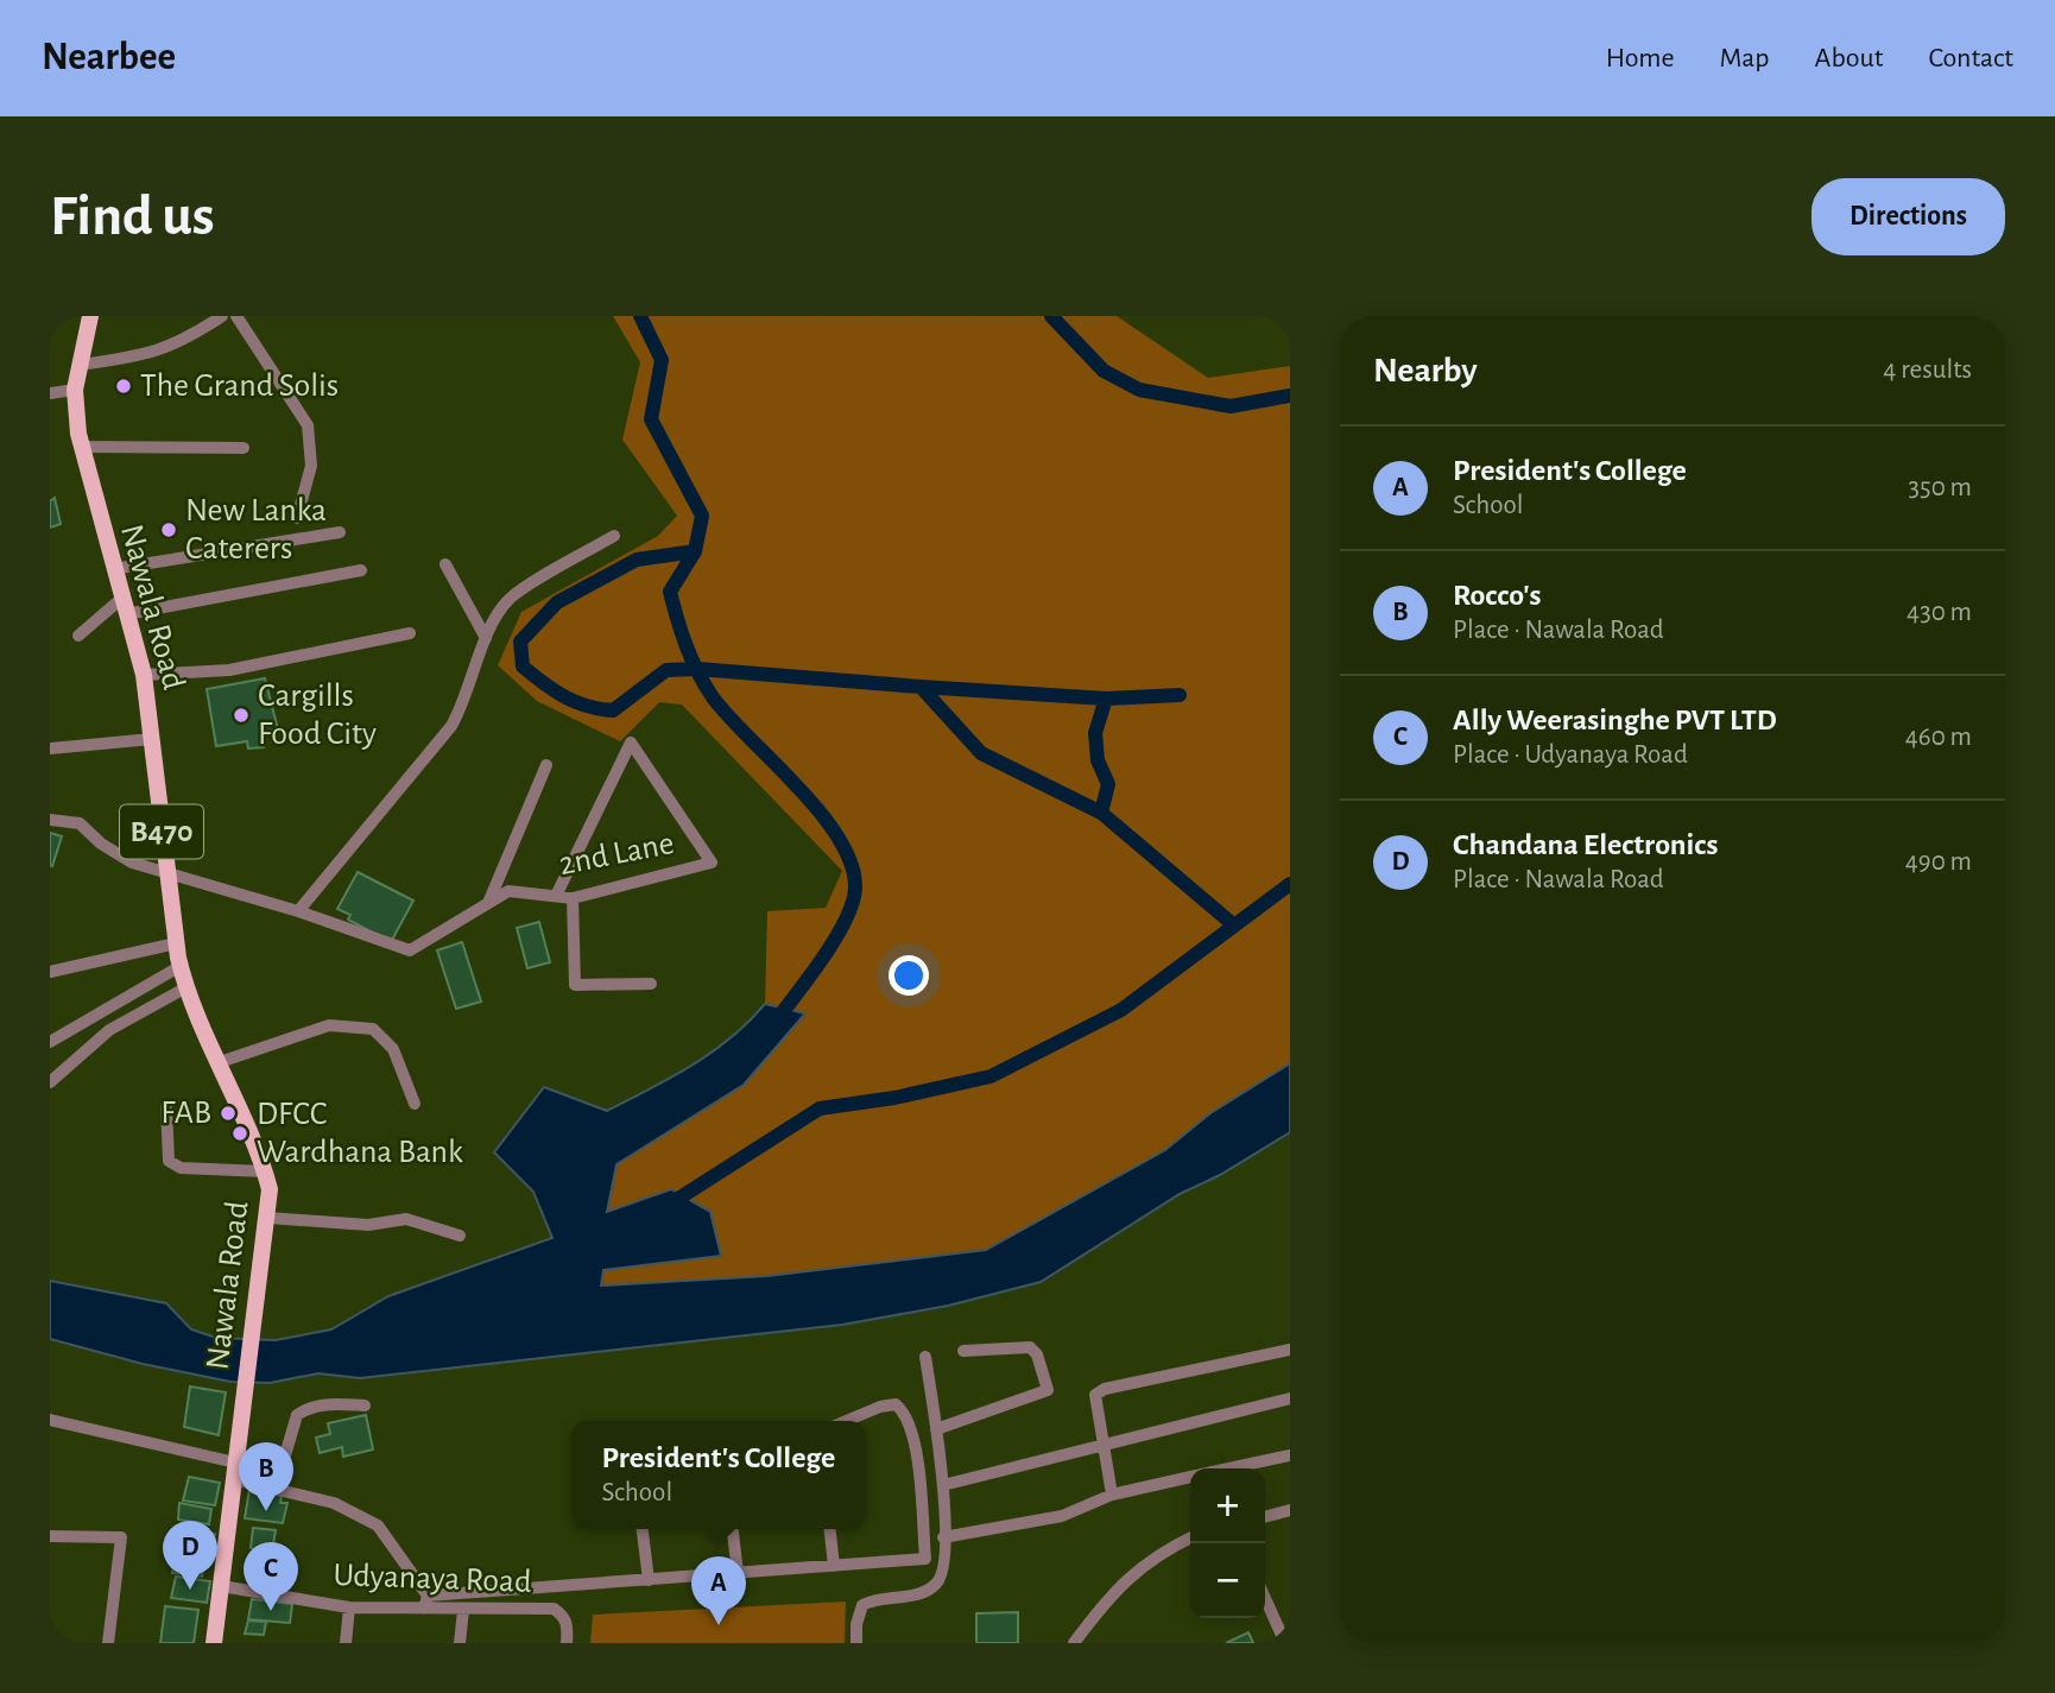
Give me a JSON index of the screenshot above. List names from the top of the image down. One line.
{"streets":{"main road":["Nawala Road","B470"],"street":["2nd Lane","Udyanaya Road"]},"crossings":[["Nawala Road","2nd Lane"],["Nawala Road","Udyanaya Road"]],"places":["The Grand Solis","New Lanka Caterers","Cargills Food City","FAB","DFCC Wardhana Bank"],"page":{"header":"Nearbee","nav":["Home","Map","About","Contact"],"buttons":"Directions","title":"Find us","heading":["Nearby","4 results"],"list":[{"mark":"A","name":"President's College","note":"School","value":"350 m"},{"mark":"B","name":"Rocco's","note":"Place · Nawala Road","value":"430 m"},{"mark":"C","name":"Ally Weerasinghe PVT LTD","note":"Place · Udyanaya Road","value":"460 m"},{"mark":"D","name":"Chandana Electronics","note":"Place · Nawala Road","value":"490 m"}],"popup":["President's College","School"],"pins":["B","D","C","A"],"map_buttons":["+","−"]}}
